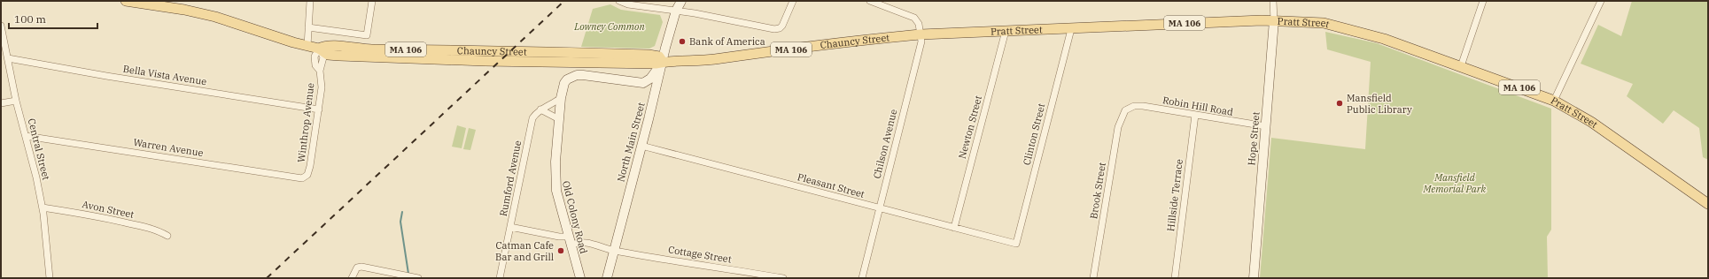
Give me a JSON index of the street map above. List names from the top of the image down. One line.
{"streets":{"main road":["MA 106","Pratt Street","Chauncy Street","Hope Street","North Main Street","Old Colony Road"],"street":["Bella Vista Avenue","Robin Hill Road","Winthrop Avenue","Newton Street","Clinton Street","Chilson Avenue","Warren Avenue","Central Street","Rumford Avenue","Pleasant Street","Brook Street","Hillside Terrace","Avon Street","Cottage Street"]},"crossings":[["Pratt Street","Chauncy Street"],["Pratt Street","Newton Street"],["Pratt Street","Clinton Street"],["Pratt Street","Hope Street"],["Pratt Street","Chilson Avenue"],["Chauncy Street","Winthrop Avenue"],["Chauncy Street","North Main Street"],["Chauncy Street","Chilson Avenue"],["Bella Vista Avenue","Winthrop Avenue"],["Bella Vista Avenue","Central Street"],["Robin Hill Road","Hope Street"],["Robin Hill Road","Brook Street"],["Robin Hill Road","Hillside Terrace"],["Winthrop Avenue","Warren Avenue"],["Newton Street","Pleasant Street"],["Clinton Street","Pleasant Street"],["North Main Street","Pleasant Street"],["North Main Street","Cottage Street"],["Chilson Avenue","Pleasant Street"],["Warren Avenue","Central Street"],["Central Street","Avon Street"],["Rumford Avenue","Cottage Street"],["Old Colony Road","Cottage Street"]],"parks":["Lowney Common","Mansfield Memorial Park"],"places":["Bank of America","Mansfield Public Library","Catman Cafe Bar and Grill"],"scale_bar":"100 m"}
